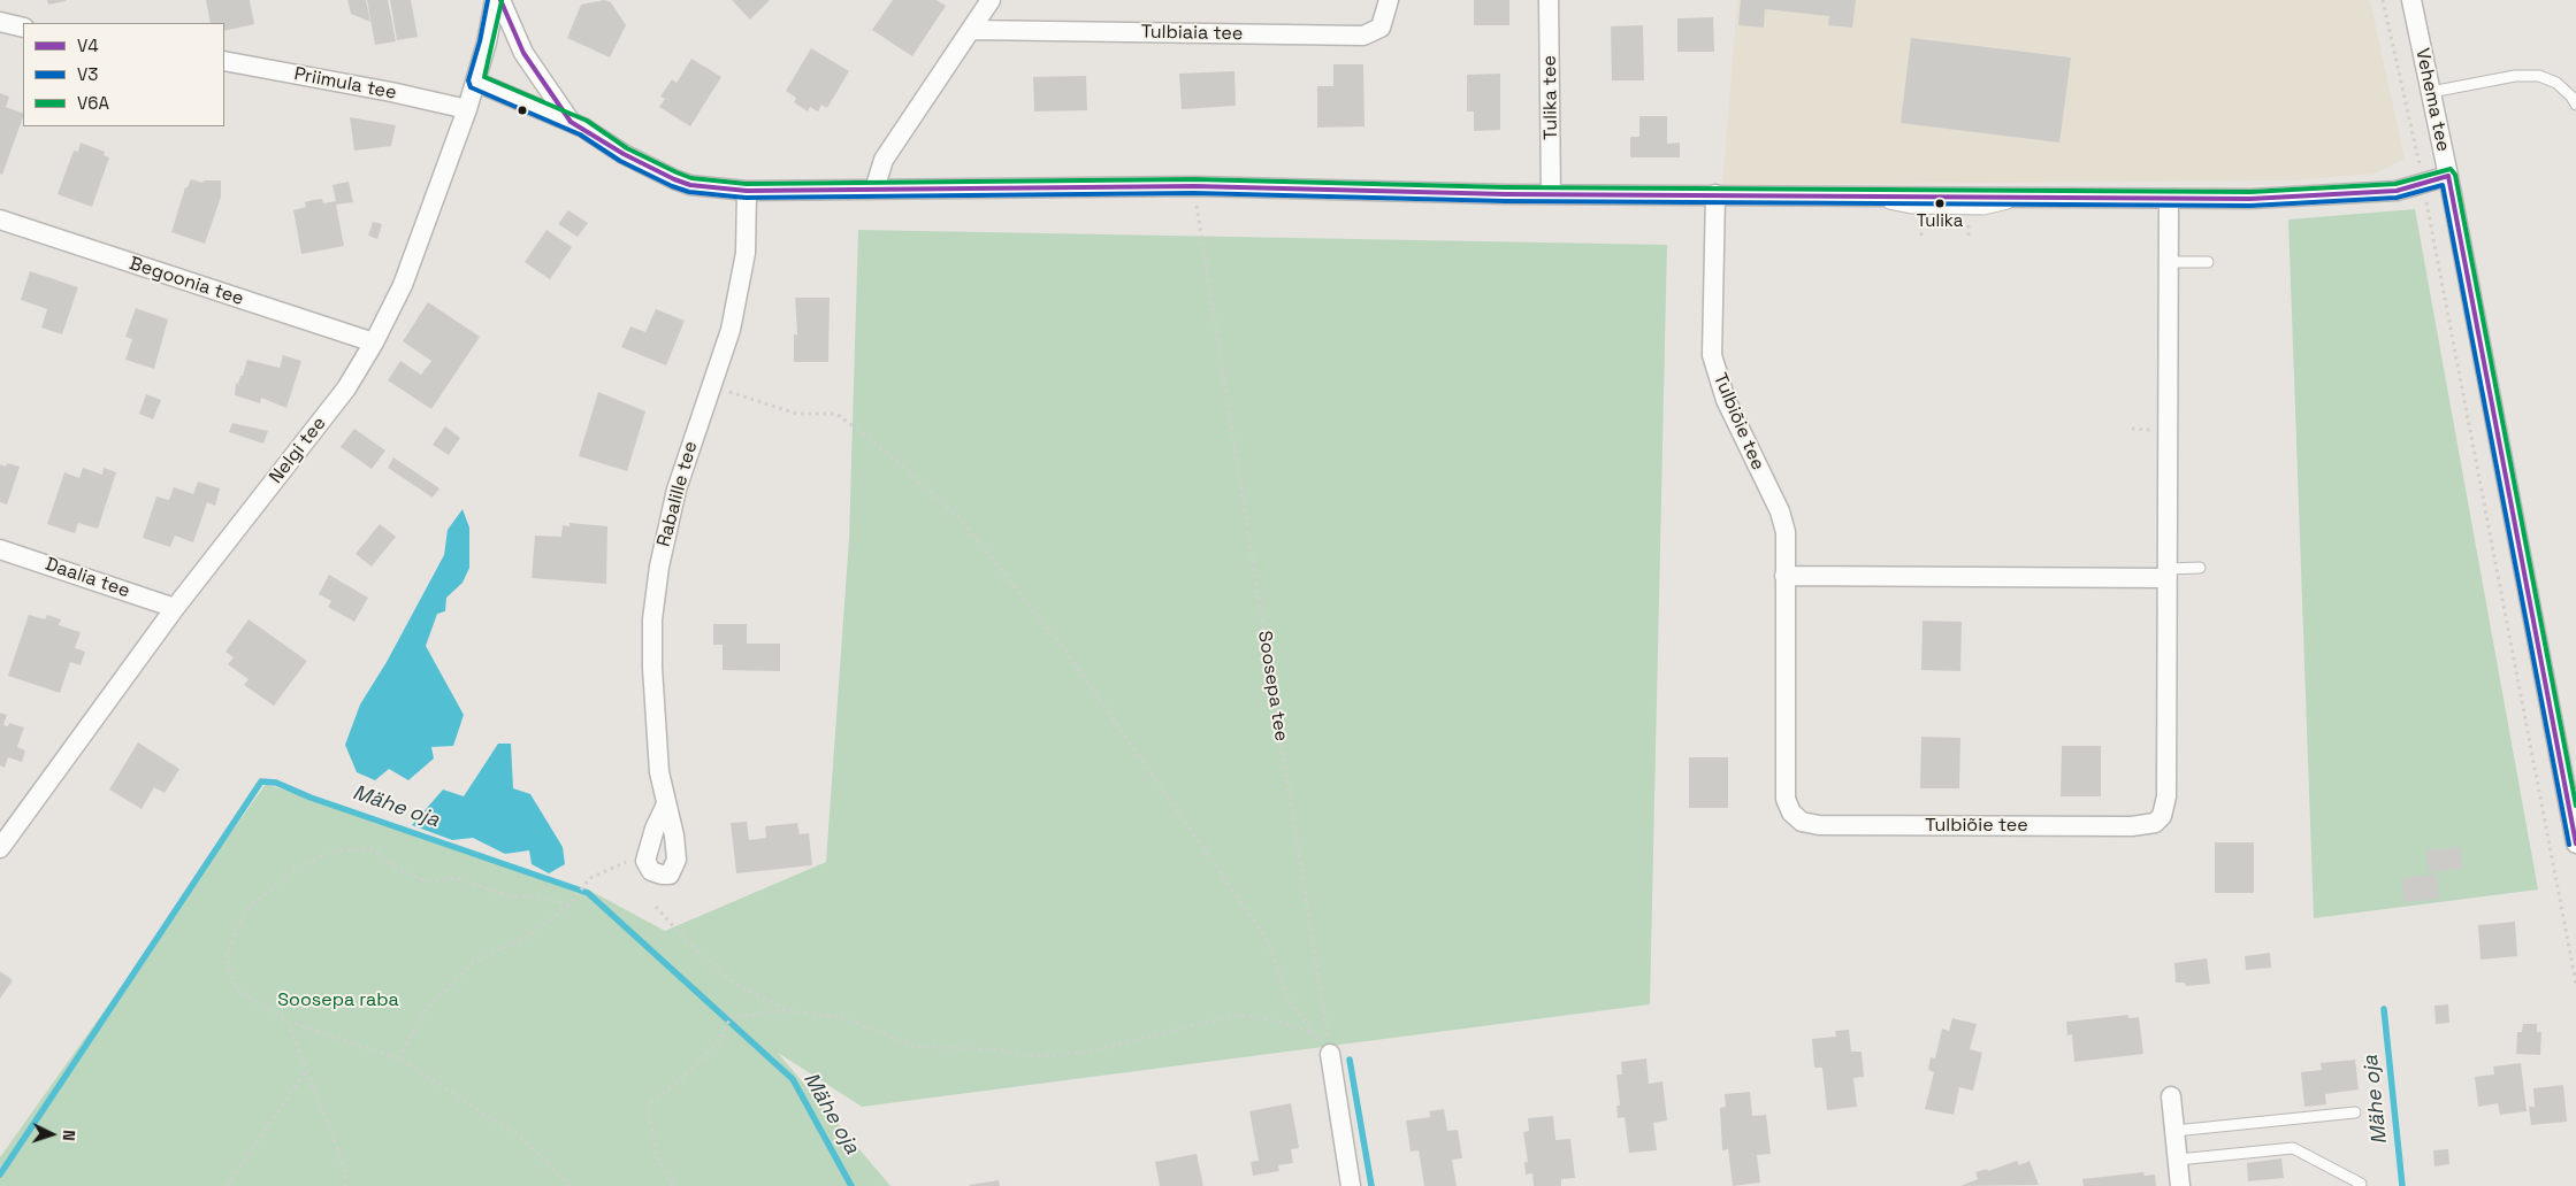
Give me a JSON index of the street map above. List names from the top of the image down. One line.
{"streets":{"street":["Tulbiaia tee","Priimula tee","Tulika tee","Vehema tee","Begoonia tee","Tulbiõie tee","Nelgi tee","Rabalille tee","Daalia tee"],"path":["Soosepa tee"]},"crossings":[["Priimula tee","Nelgi tee"],["Begoonia tee","Nelgi tee"],["Nelgi tee","Daalia tee"]],"water":["Mähe oja"],"parks":["Soosepa raba"],"places":["Tulika"],"lines":["transit line V4","transit line V3","transit line V6A"],"legend":["V4","V3","V6A"],"north":"right"}
